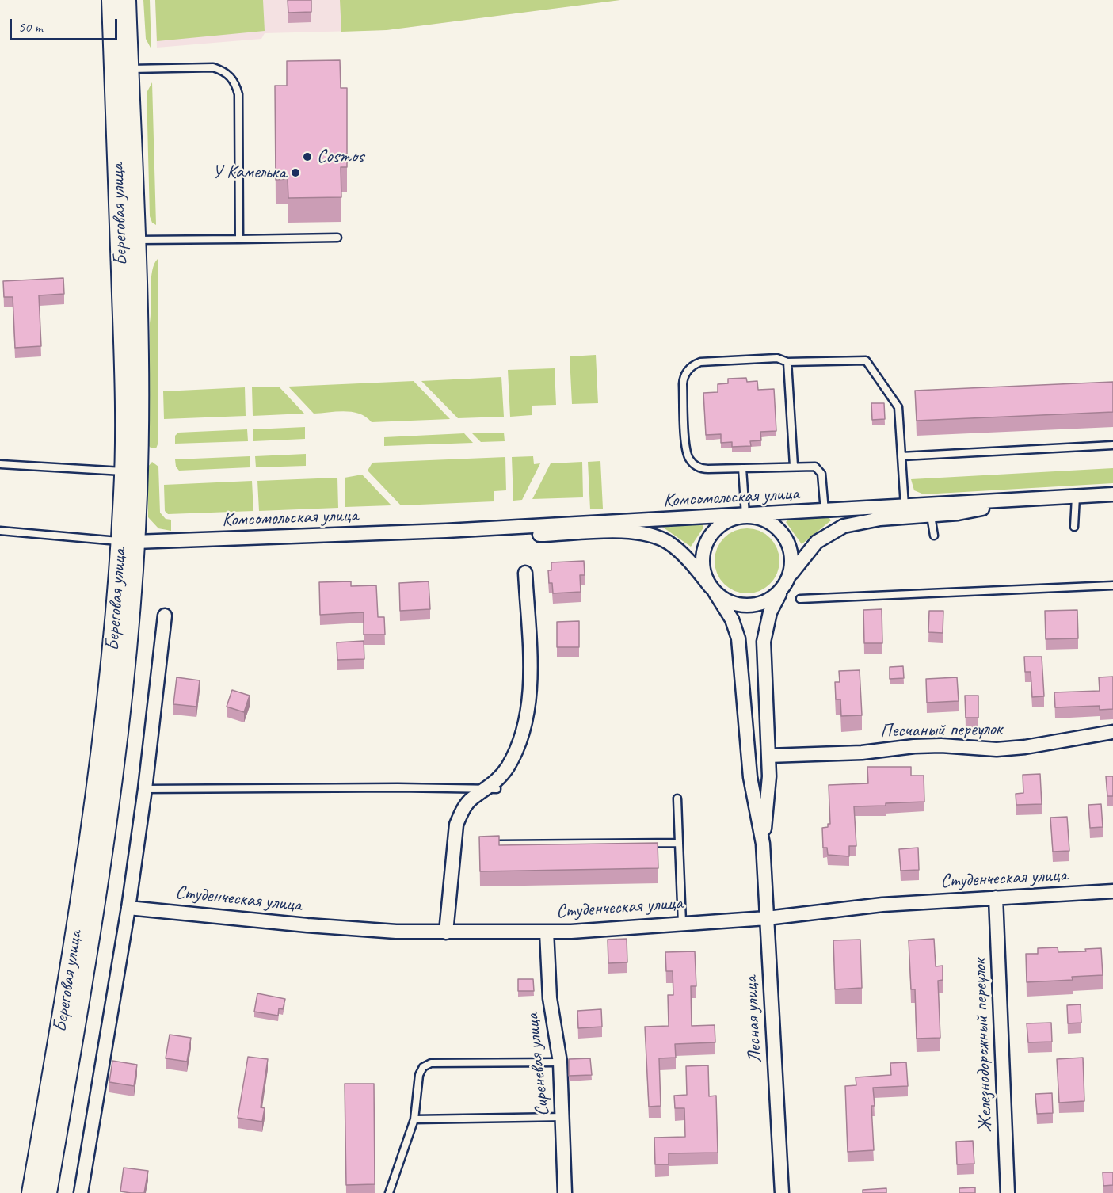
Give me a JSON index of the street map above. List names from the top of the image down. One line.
{"streets":{"main road":["Береговая улица"],"street":["Комсомольская улица","Песчаный переулок","Студенческая улица","Лесная улица","Железнодорожный переулок","Сиреневая улица"]},"crossings":[["Береговая улица","Комсомольская улица"],["Комсомольская улица","Лесная улица"],["Песчаный переулок","Лесная улица"],["Студенческая улица","Лесная улица"],["Студенческая улица","Железнодорожный переулок"],["Студенческая улица","Сиреневая улица"]],"places":["Cosmos","У Камелька"],"scale_bar":"50 m"}
